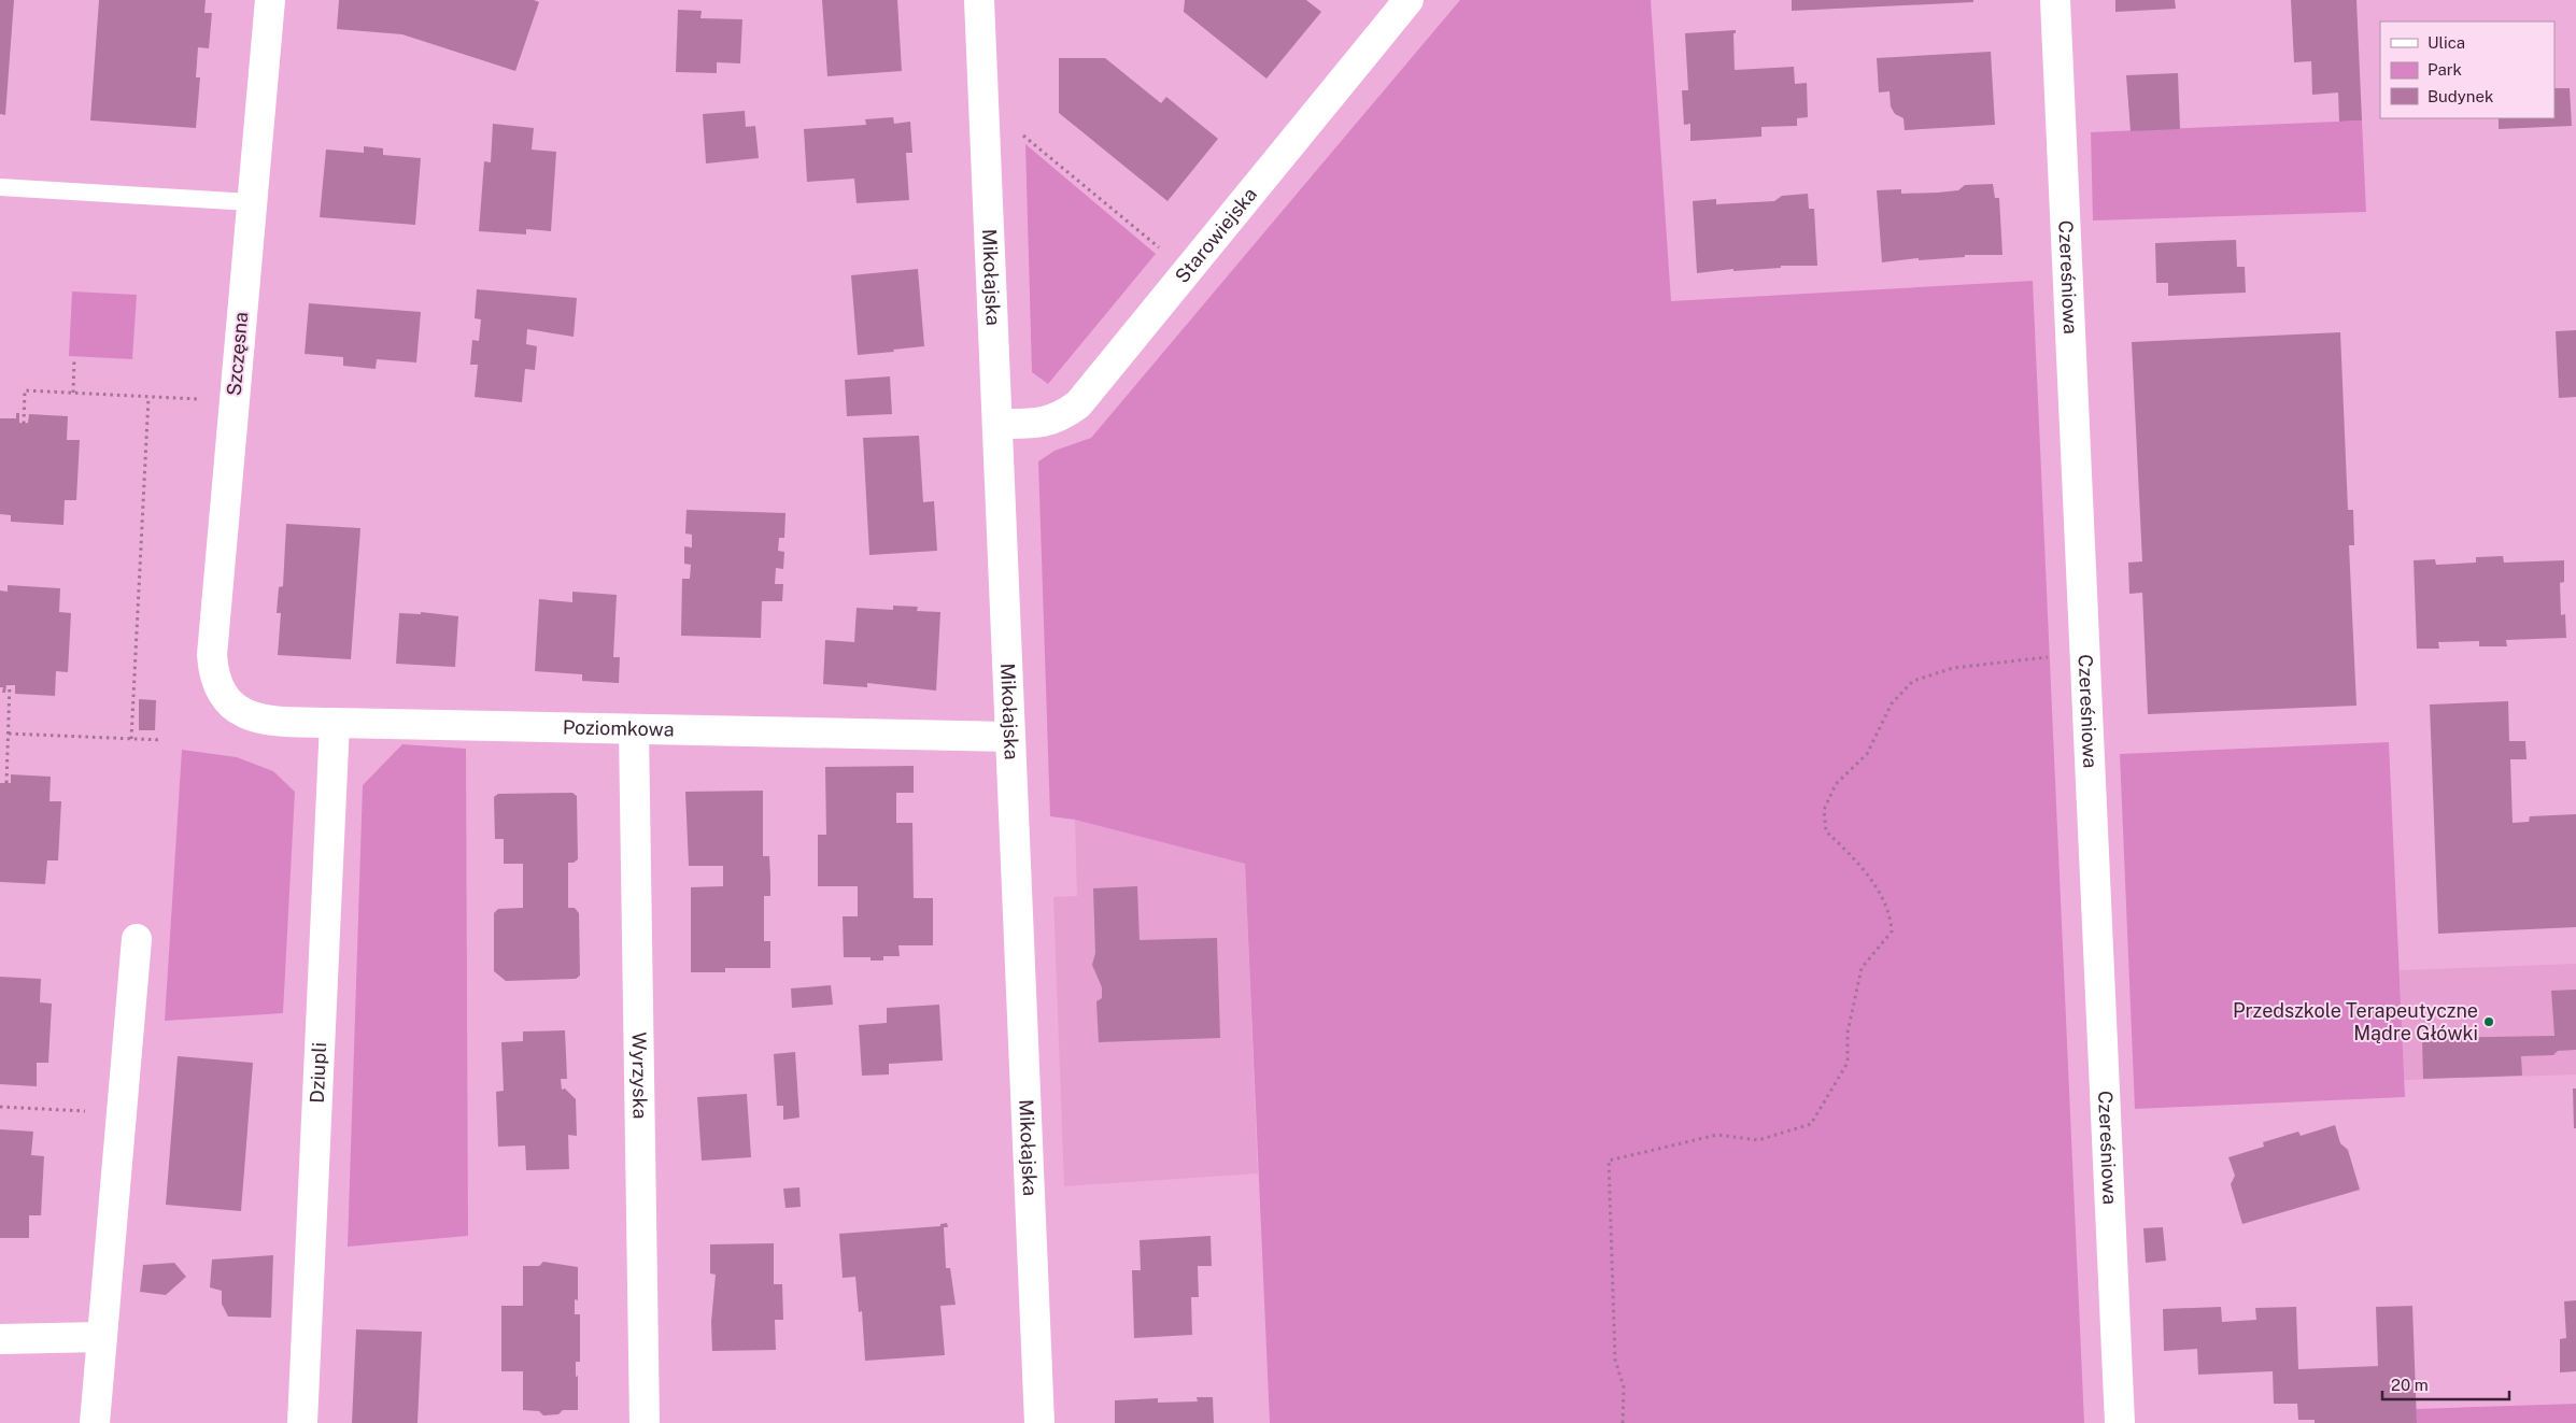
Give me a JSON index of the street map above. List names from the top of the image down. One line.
{"streets":{"street":["Starowiejska","Mikołajska","Czereśniowa","Szczęsna","Poziomkowa","Dziupli","Wyrzyska"]},"crossings":[["Starowiejska","Mikołajska"],["Mikołajska","Poziomkowa"],["Szczęsna","Poziomkowa"],["Poziomkowa","Dziupli"],["Poziomkowa","Wyrzyska"]],"places":["Przedszkole Terapeutyczne Mądre Główki"],"legend":["Ulica","Park","Budynek"],"scale_bar":"20 m"}
